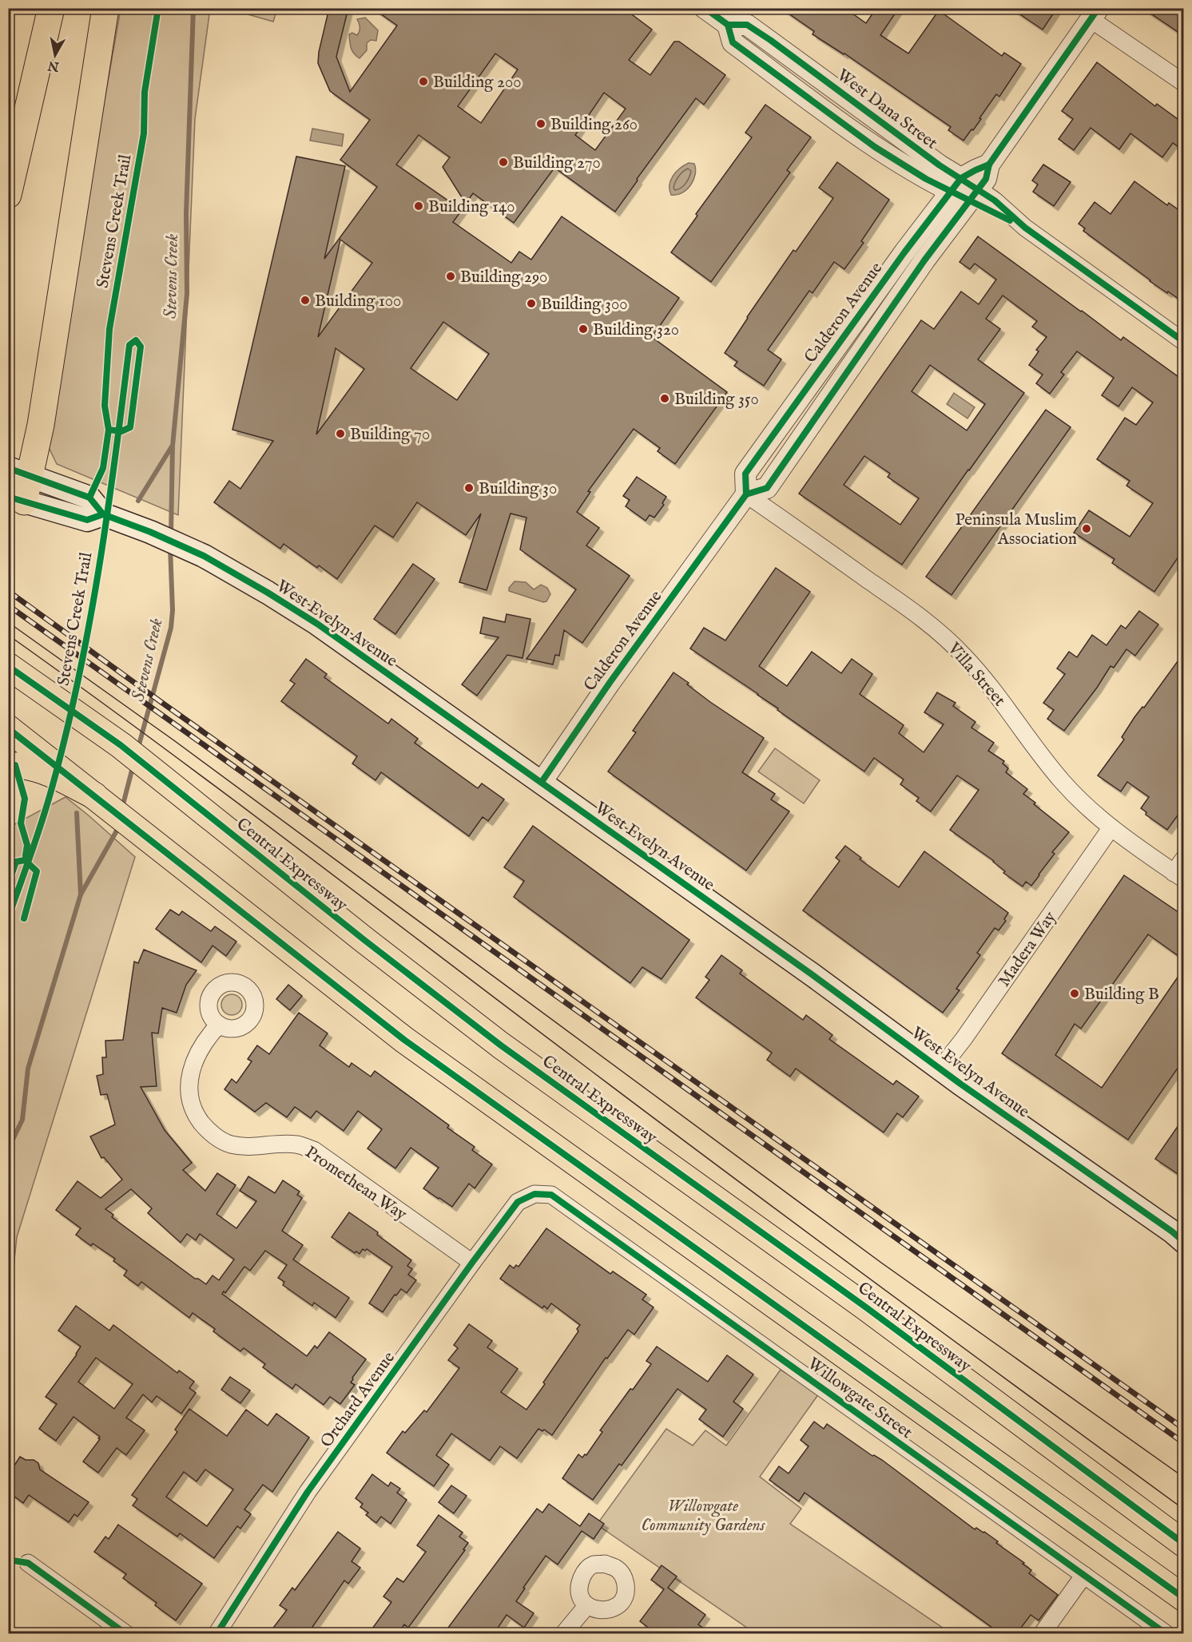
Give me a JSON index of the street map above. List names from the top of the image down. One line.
{"streets":{"highway":["Central Expressway"],"main road":["West Evelyn Avenue"],"street":["West Dana Street","Calderon Avenue","Villa Street","Madera Way","Promethean Way","Willowgate Street","Orchard Avenue"],"cycle path":["Stevens Creek Trail"]},"crossings":[["West Dana Street","Calderon Avenue"],["Calderon Avenue","West Evelyn Avenue"],["Calderon Avenue","Villa Street"],["West Evelyn Avenue","Madera Way"],["Villa Street","Madera Way"],["Promethean Way","Orchard Avenue"],["Willowgate Street","Orchard Avenue"]],"water":["Stevens Creek"],"parks":["Willowgate Community Gardens"],"places":["Building 200","Building 260","Building 270","Building 140","Building 290","Building 100","Building 300","Building 320","Building 350","Building 70","Building 30","Peninsula Muslim Association","Building B"],"north":"bottom"}
